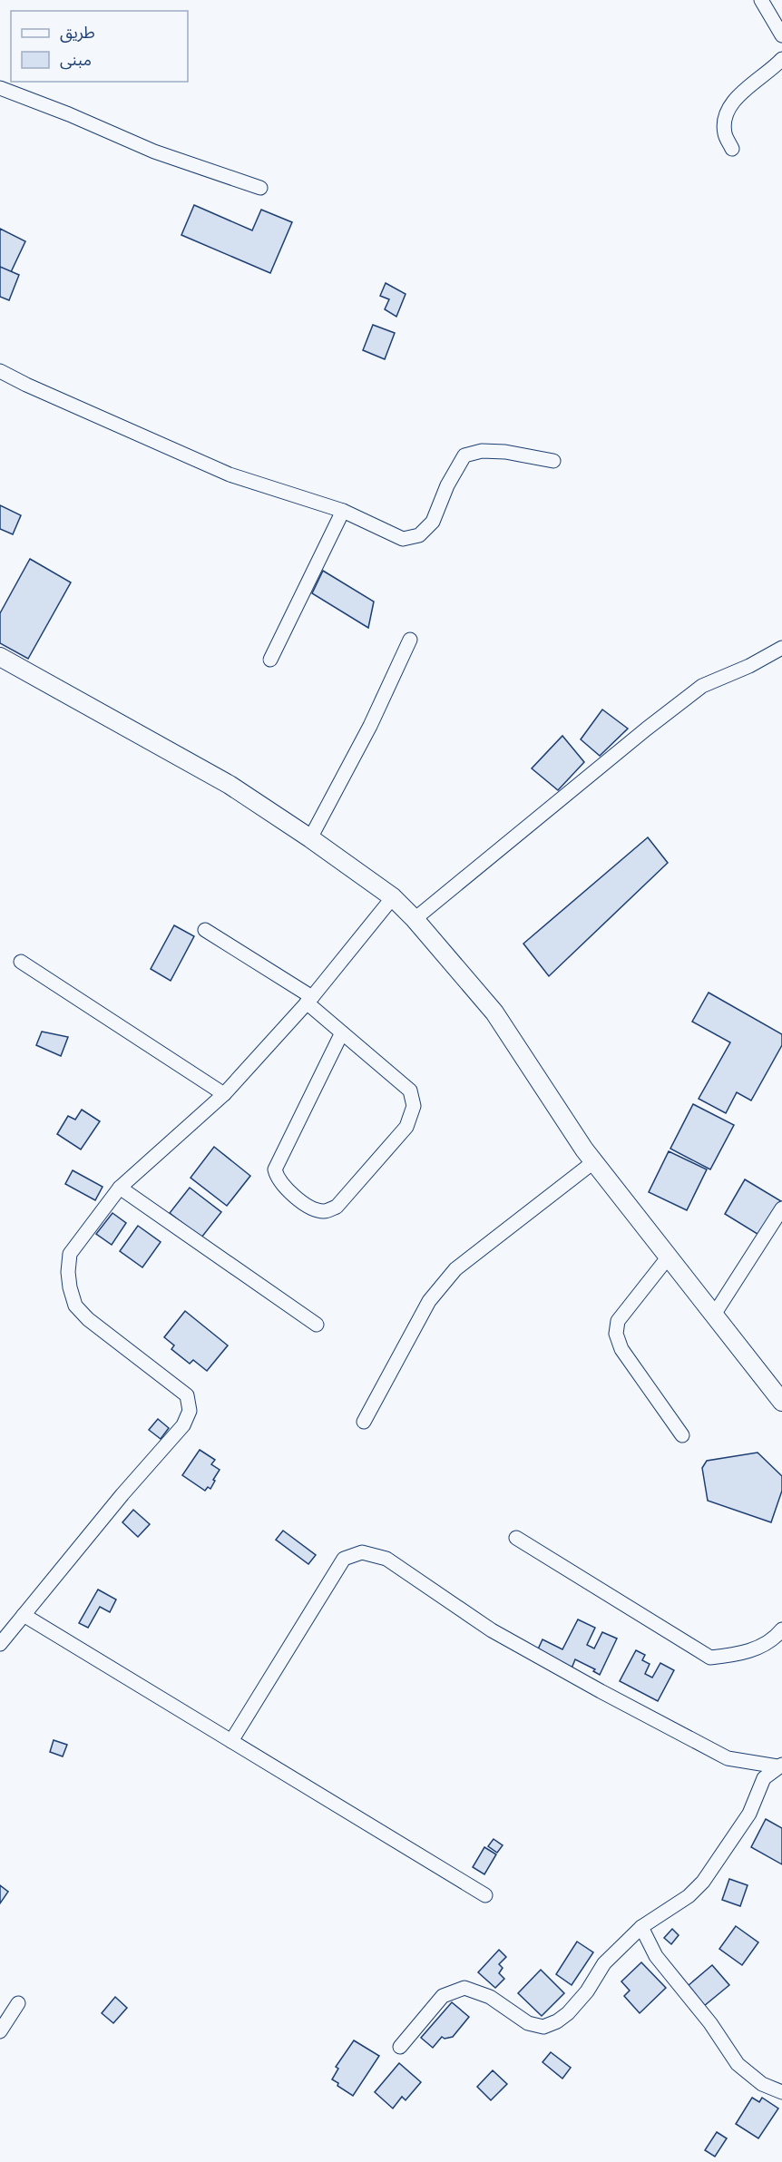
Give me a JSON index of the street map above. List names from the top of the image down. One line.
{"legend":["طريق","مبنى"]}
